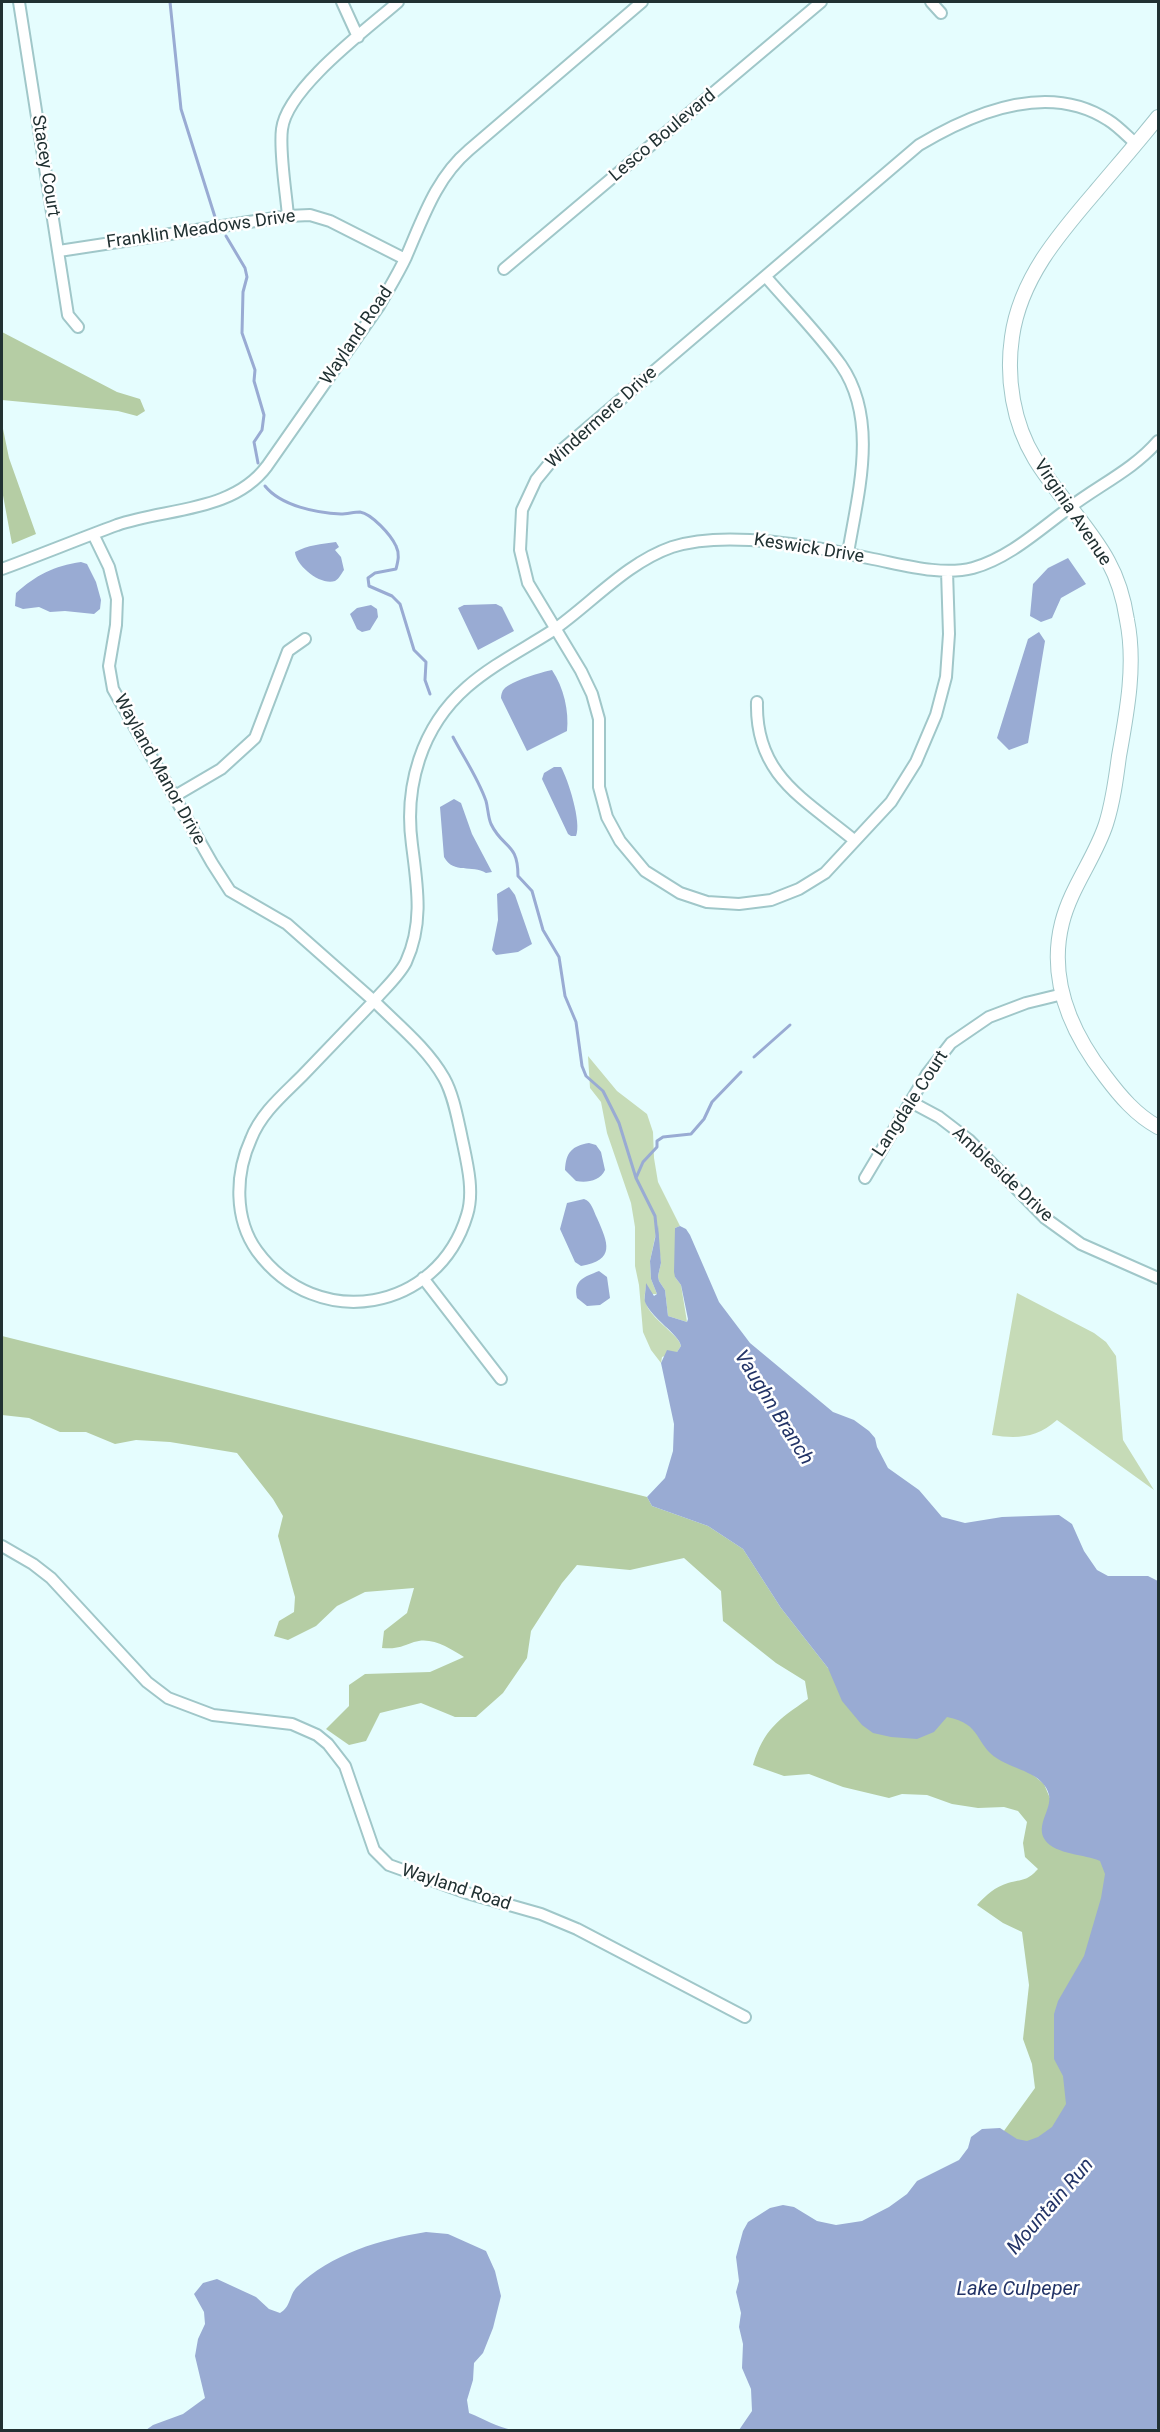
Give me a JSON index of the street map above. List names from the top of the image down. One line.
{"streets":{"street":["Lesco Boulevard","Stacey Court","Franklin Meadows Drive","Wayland Road","Windermere Drive","Virginia Avenue","Keswick Drive","Wayland Manor Drive","Langdale Court","Ambleside Drive"]},"crossings":[["Stacey Court","Franklin Meadows Drive"],["Franklin Meadows Drive","Wayland Road"],["Wayland Road","Wayland Manor Drive"],["Windermere Drive","Virginia Avenue"],["Windermere Drive","Keswick Drive"],["Virginia Avenue","Keswick Drive"],["Virginia Avenue","Langdale Court"],["Keswick Drive","Wayland Manor Drive"],["Langdale Court","Ambleside Drive"]],"water":["Vaughn Branch","Mountain Run","Lake Culpeper"]}
